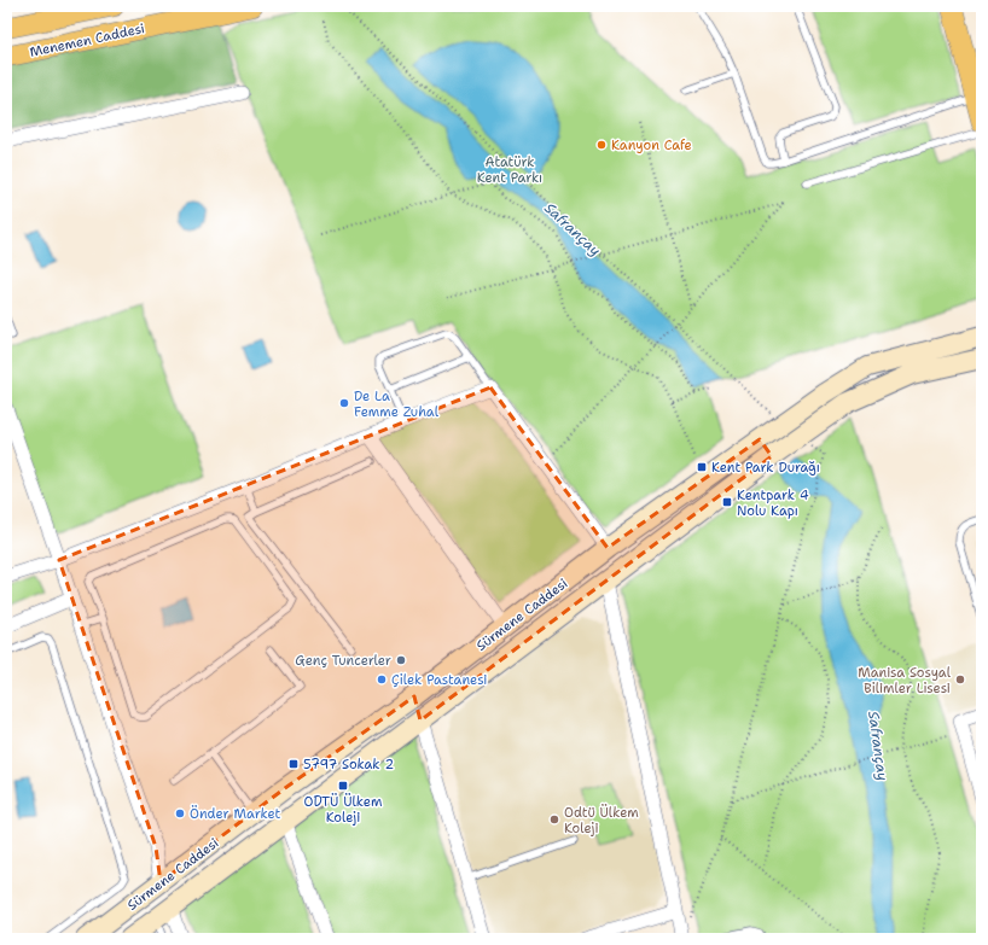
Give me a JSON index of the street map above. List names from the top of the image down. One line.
{"streets":{"main road":["Menemen Caddesi","Sürmene Caddesi"]},"water":["Safrançay"],"parks":["Atatürk Kent Parkı"],"places":{"other":["Kanyon Cafe","De La Femme Zuhal","Genç Tuncerler","Çilek Pastanesi","Manisa Sosyal Bilimler Lisesi","Önder Market","Odtü Ülkem Koleji"],"transit":["Kent Park Durağı","Kentpark 4 Nolu Kapı","5797 Sokak 2","ODTÜ Ülkem Koleji"]}}
